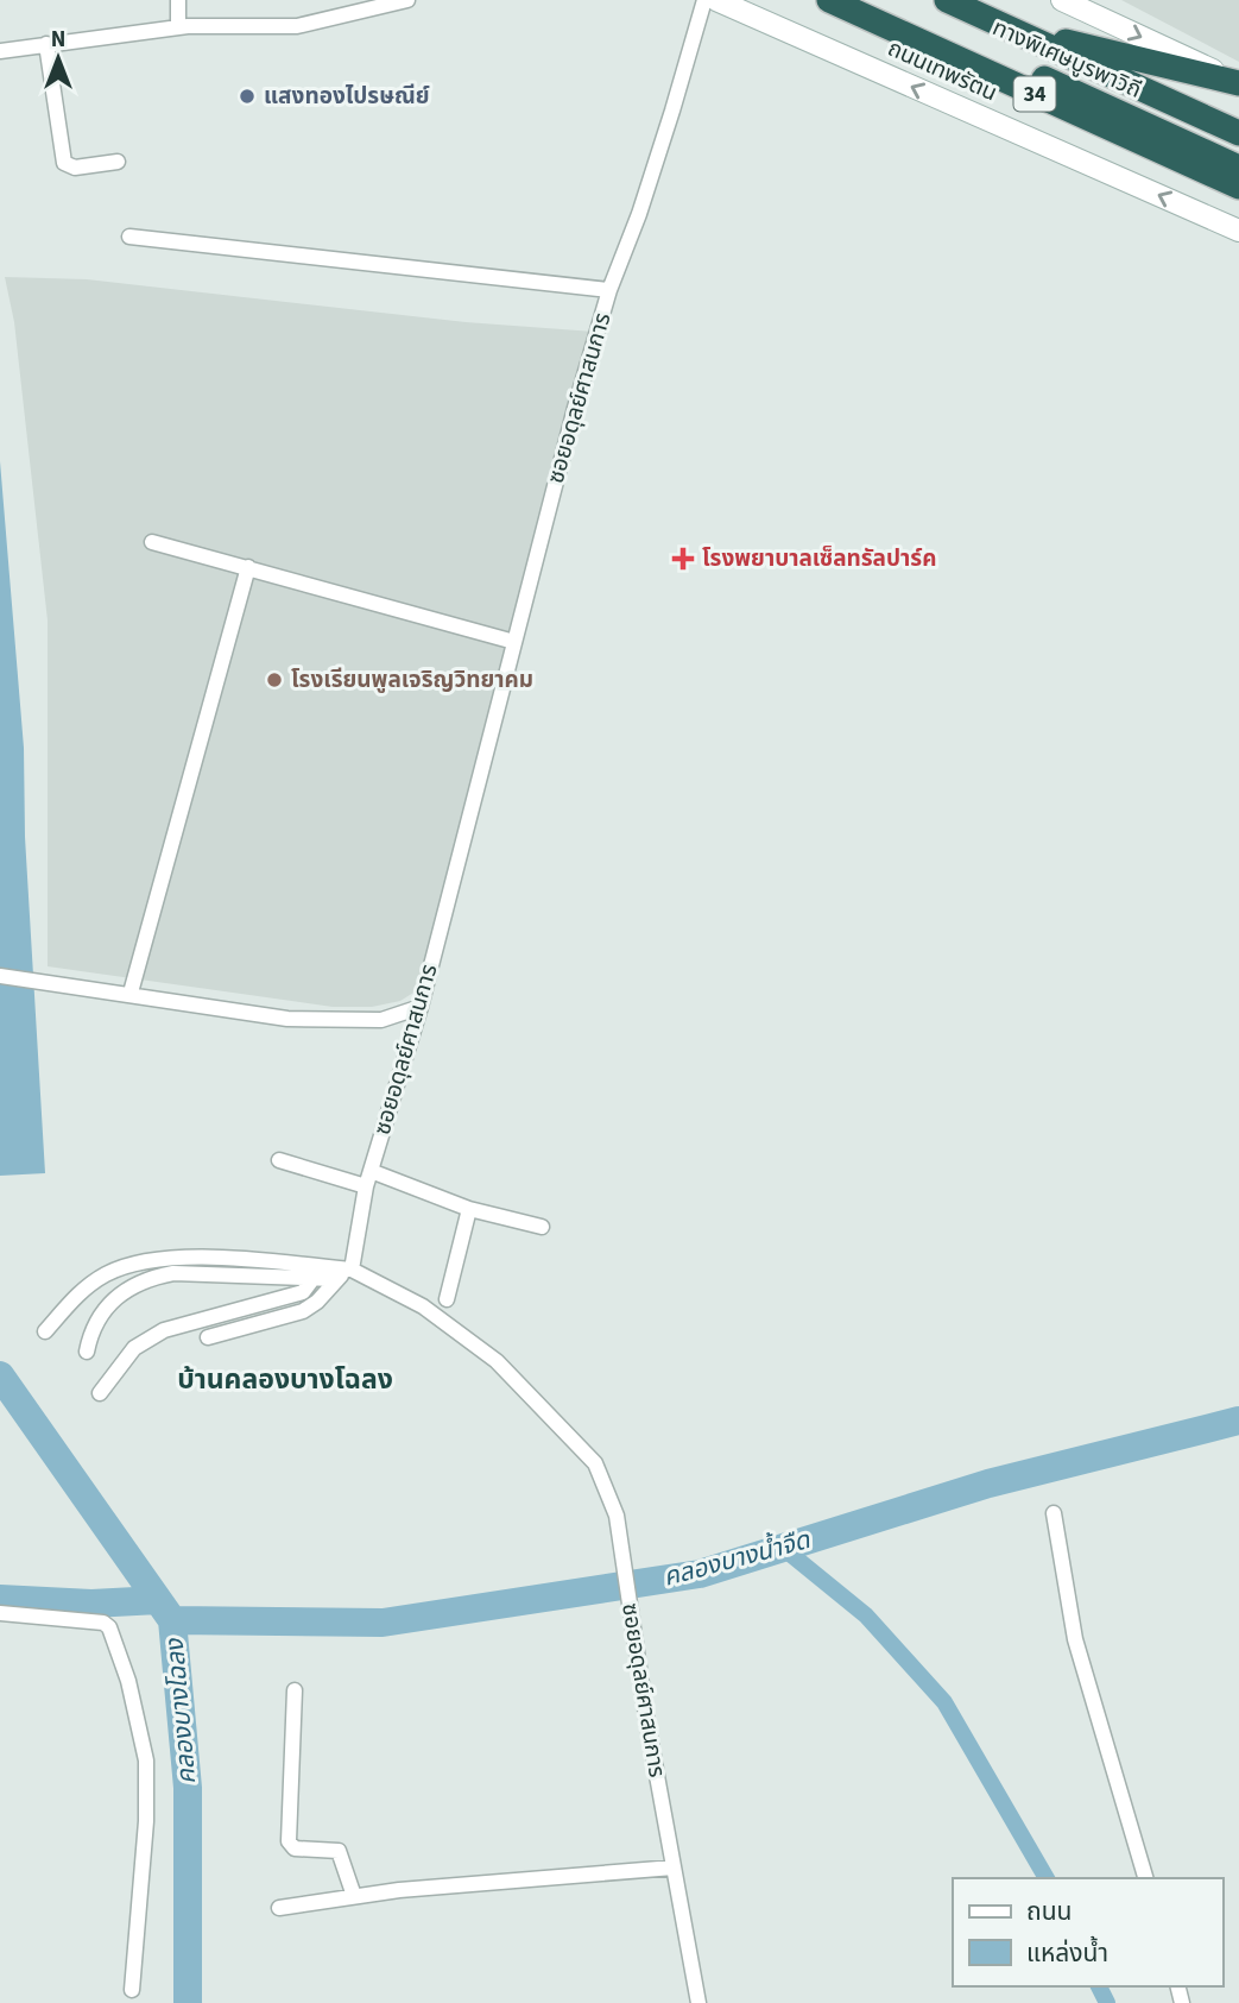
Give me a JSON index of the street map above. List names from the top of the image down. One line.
{"streets":{"highway":["ทางพิเศษบูรพาวิถี","ถนนเทพรัตน","34"],"street":["ซอยอดุลย์ศาสนการ"]},"districts":["บ้านคลองบางโฉลง"],"water":["คลองบางน้ำจืด","คลองบางโฉลง"],"places":{"other":["แสงทองไปรษณีย์","โรงเรียนพูลเจริญวิทยาคม"],"health":["โรงพยาบาลเซ็ลทรัลปาร์ค"]},"legend":["ถนน","แหล่งน้ำ"],"north":"top"}
